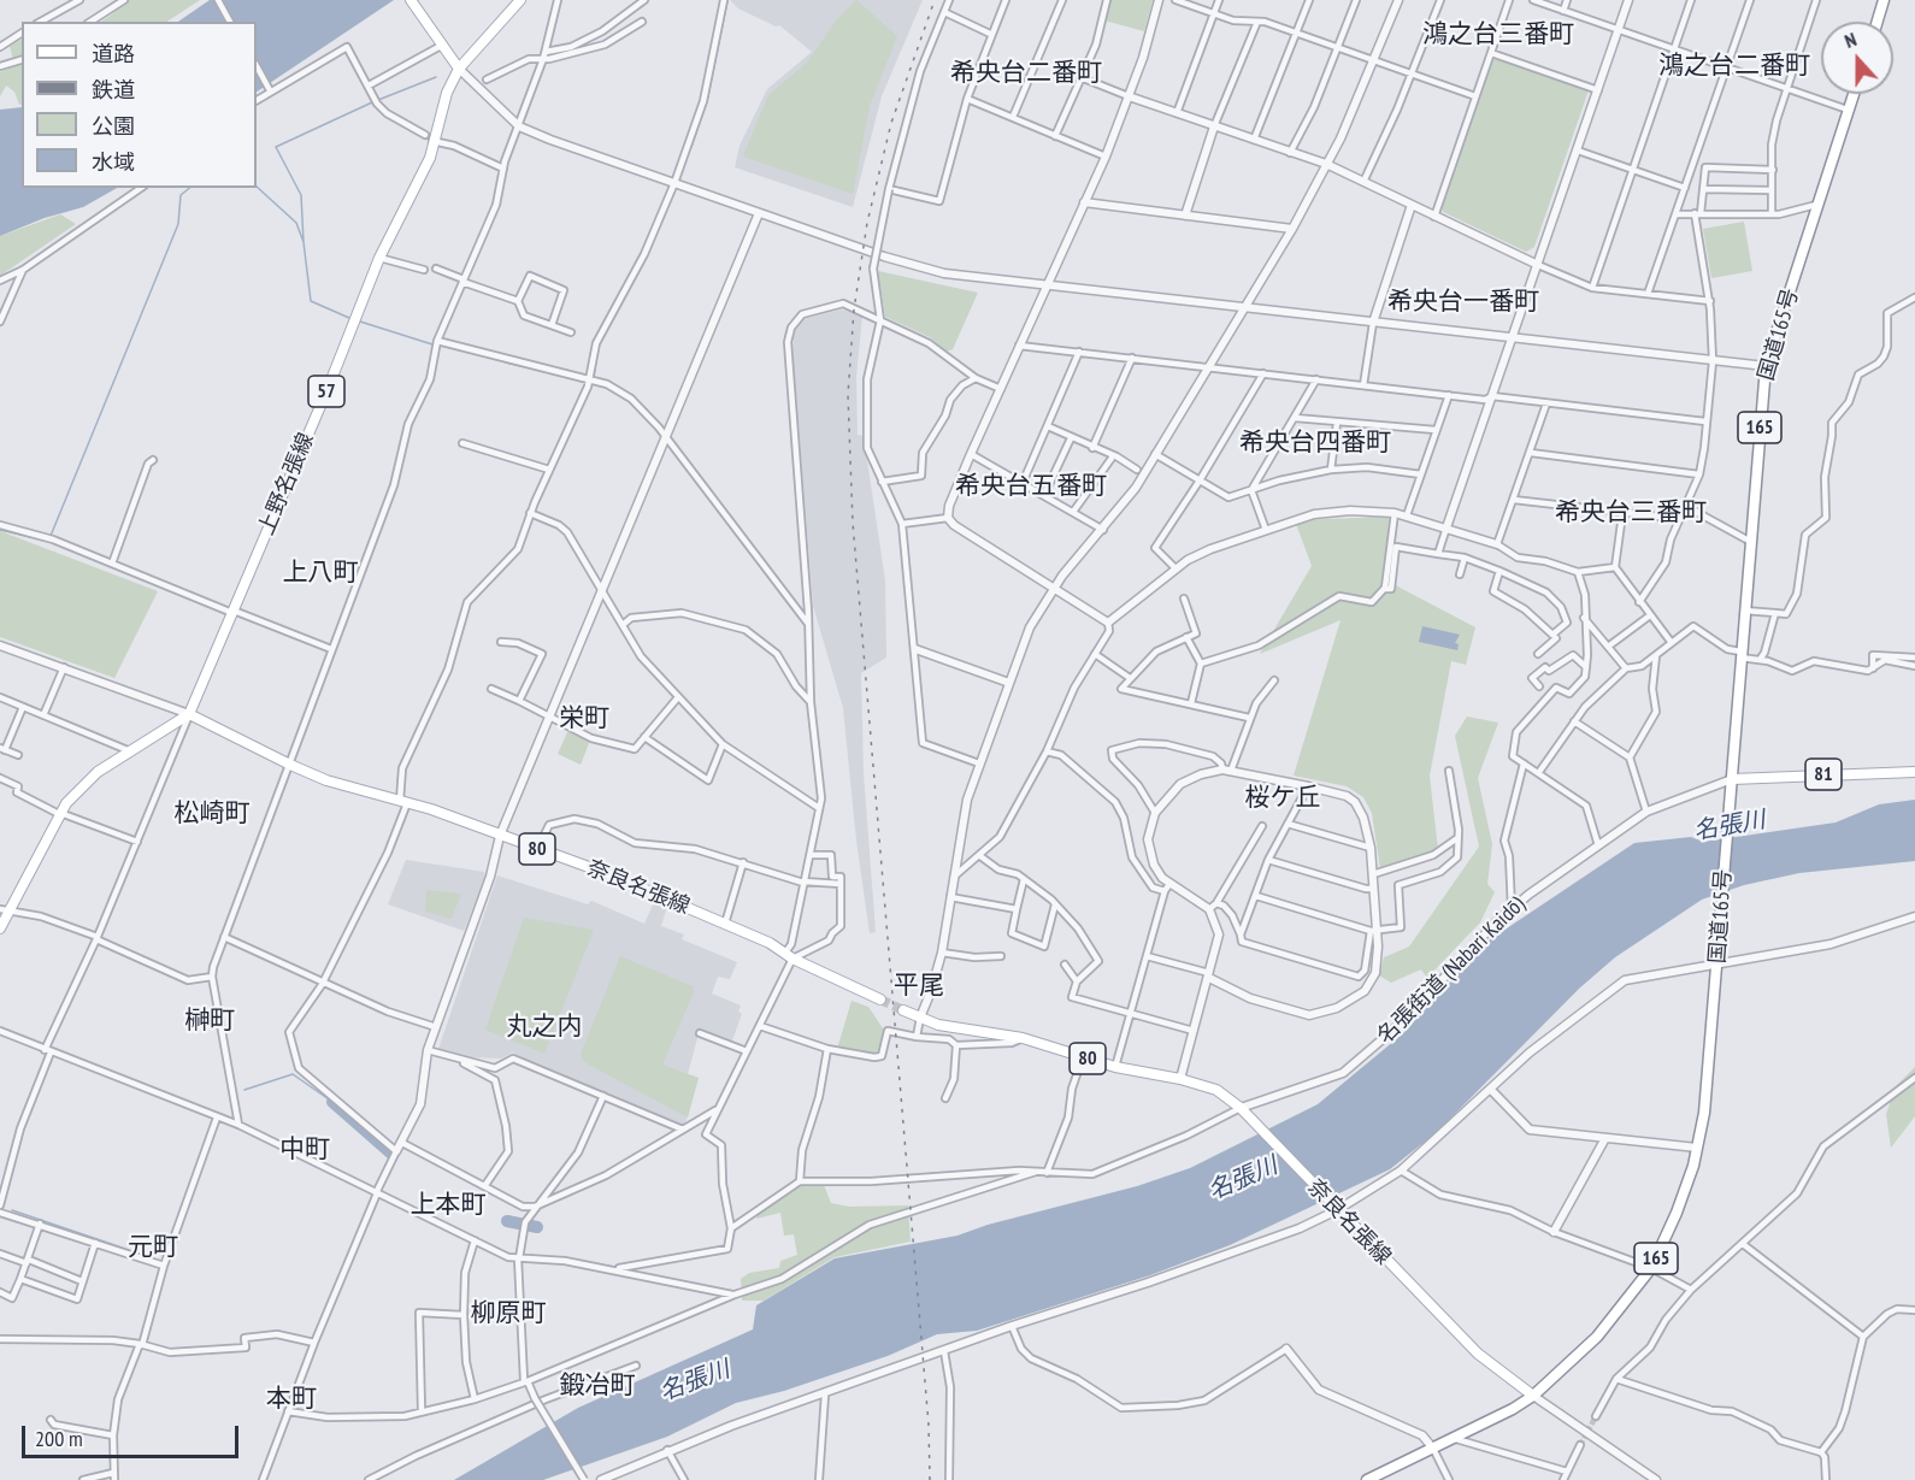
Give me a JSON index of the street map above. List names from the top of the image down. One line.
{"streets":{"highway":["国道165号","165"],"main road":["57","上野名張線","81","80","奈良名張線"],"street":["名張街道 (Nabari Kaidō)"]},"crossings":[["国道165号","81"],["国道165号","奈良名張線"],["国道165号","名張街道 (Nabari Kaidō)"],["上野名張線","奈良名張線"],["81","名張街道 (Nabari Kaidō)"],["奈良名張線","名張街道 (Nabari Kaidō)"]],"districts":["鴻之台三番町","鴻之台二番町","希央台二番町","希央台一番町","希央台四番町","希央台五番町","希央台三番町","上八町","栄町","桜ケ丘","松崎町","平尾","榊町","丸之内","中町","上本町","元町","柳原町","鍛冶町","本町"],"water":["名張川"],"legend":["道路","鉄道","公園","水域"],"scale_bar":"200 m","north":"top"}
